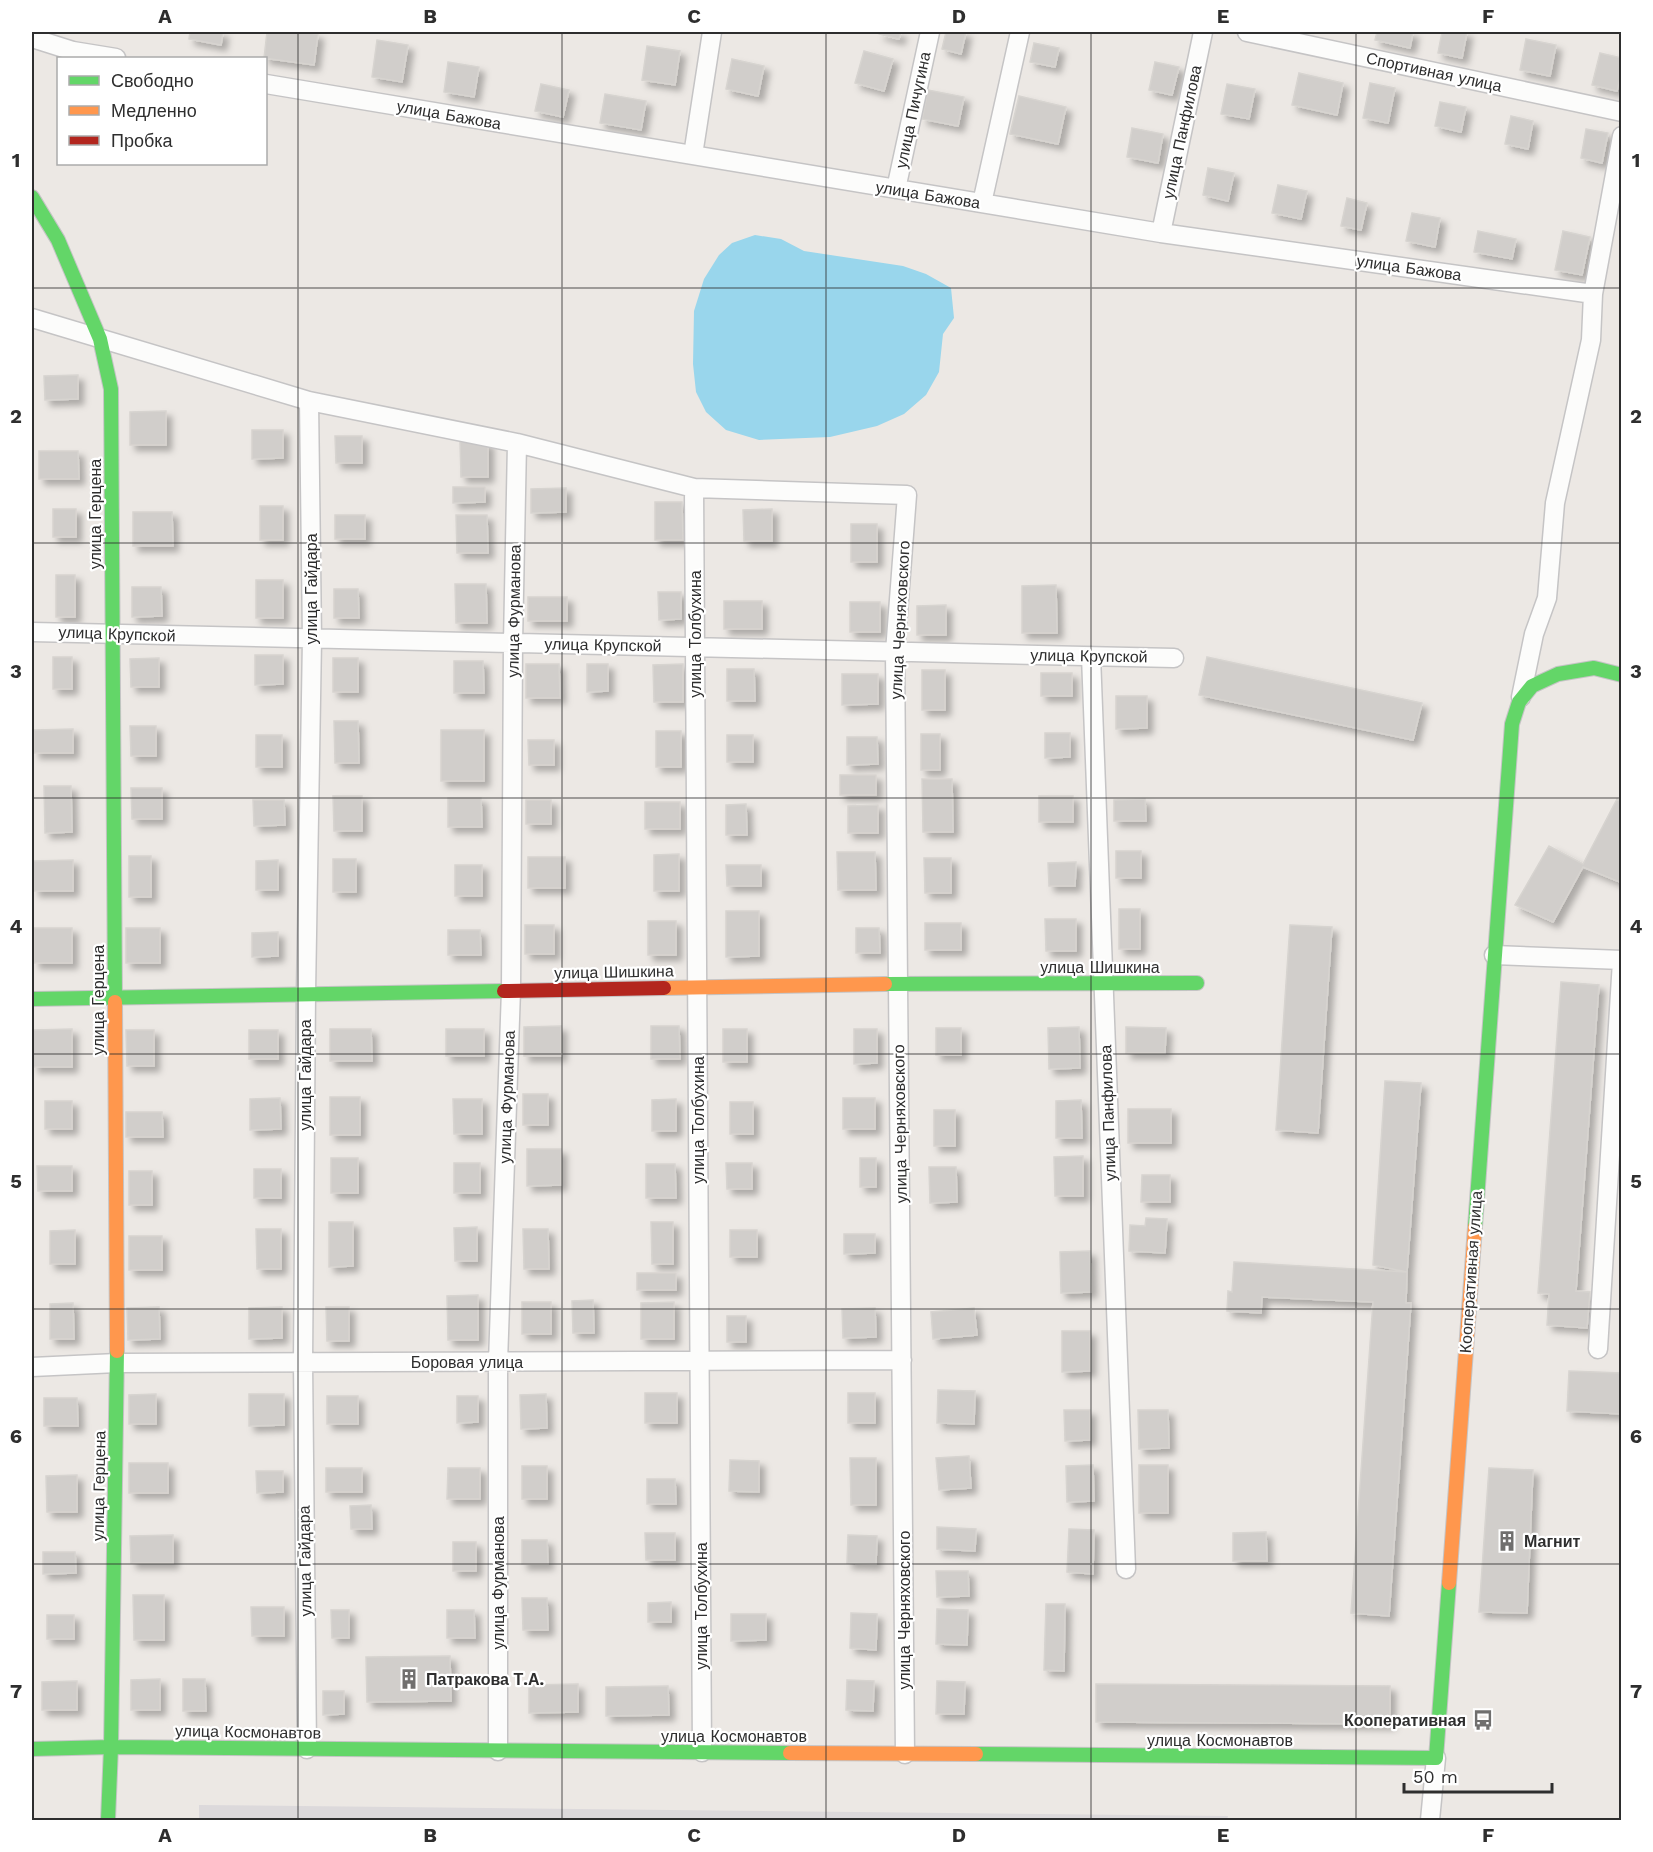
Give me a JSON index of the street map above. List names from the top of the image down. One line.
{"streets":{"street":["Спортивная улица","улица Пичугина","улица Бажова","улица Панфилова","улица Герцена","улица Гайдара","улица Фурманова","улица Черняховского","улица Крупской","улица Толбухина","улица Шишкина","Кооперативная улица","Боровая улица","улица Космонавтов"]},"crossings":[["улица Пичугина","улица Бажова"],["улица Бажова","улица Панфилова"],["улица Панфилова","улица Крупской"],["улица Панфилова","улица Шишкина"],["улица Герцена","улица Крупской"],["улица Герцена","улица Шишкина"],["улица Герцена","Боровая улица"],["улица Герцена","улица Космонавтов"],["улица Гайдара","улица Крупской"],["улица Гайдара","улица Шишкина"],["улица Гайдара","Боровая улица"],["улица Гайдара","улица Космонавтов"],["улица Фурманова","улица Крупской"],["улица Фурманова","улица Шишкина"],["улица Фурманова","Боровая улица"],["улица Фурманова","улица Космонавтов"],["улица Черняховского","улица Крупской"],["улица Черняховского","улица Толбухина"],["улица Черняховского","улица Шишкина"],["улица Черняховского","Боровая улица"],["улица Черняховского","улица Космонавтов"],["улица Крупской","улица Толбухина"],["улица Толбухина","улица Шишкина"],["улица Толбухина","Боровая улица"],["улица Толбухина","улица Космонавтов"],["Кооперативная улица","улица Космонавтов"]],"places":{"building":["Магнит","Патракова Т.А."],"bus stop":["Кооперативная"]},"legend":["Свободно","Медленно","Пробка"],"scale_bar":"50 m","grid":{"columns":["A","B","C","D","E","F"],"rows":["1","2","3","4","5","6","7"]}}
